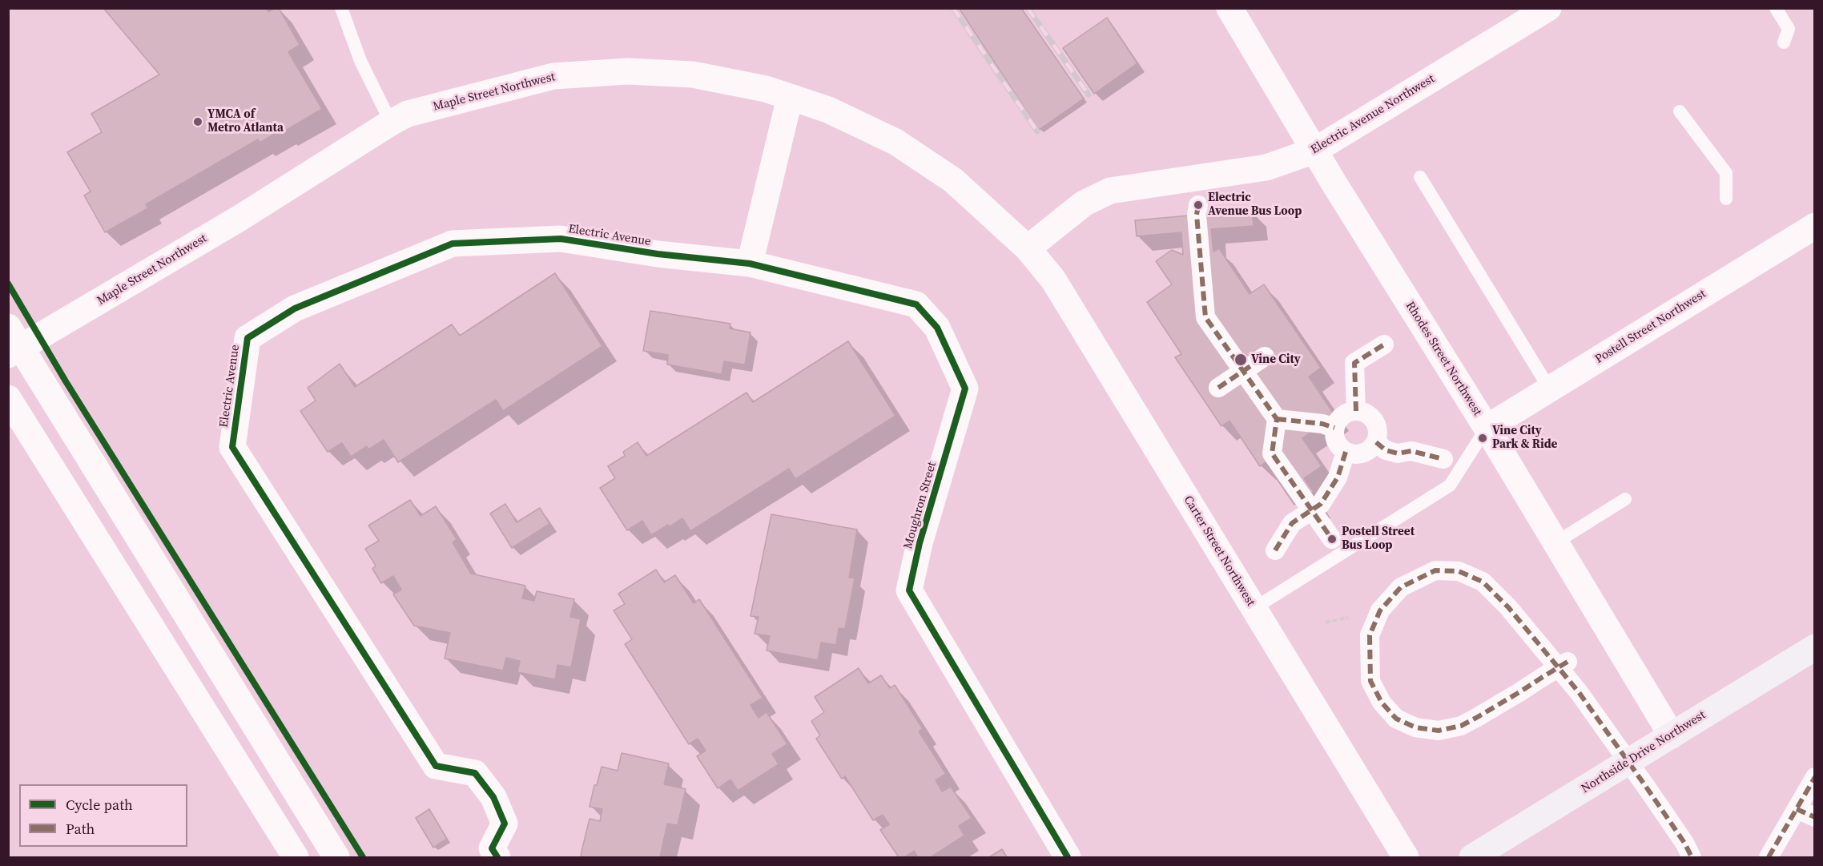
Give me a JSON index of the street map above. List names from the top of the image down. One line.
{"streets":{"main road":["Northside Drive Northwest"],"street":["Maple Street Northwest","Electric Avenue Northwest","Electric Avenue","Postell Street Northwest","Rhodes Street Northwest","Moughron Street","Carter Street Northwest"]},"crossings":[["Maple Street Northwest","Electric Avenue Northwest"],["Maple Street Northwest","Carter Street Northwest"],["Electric Avenue Northwest","Rhodes Street Northwest"],["Electric Avenue Northwest","Carter Street Northwest"],["Electric Avenue","Moughron Street"],["Postell Street Northwest","Rhodes Street Northwest"],["Rhodes Street Northwest","Northside Drive Northwest"]],"places":["YMCA of Metro Atlanta","Electric Avenue Bus Loop","Vine City","Vine City Park & Ride","Postell Street Bus Loop"],"legend":["Cycle path","Path"]}
